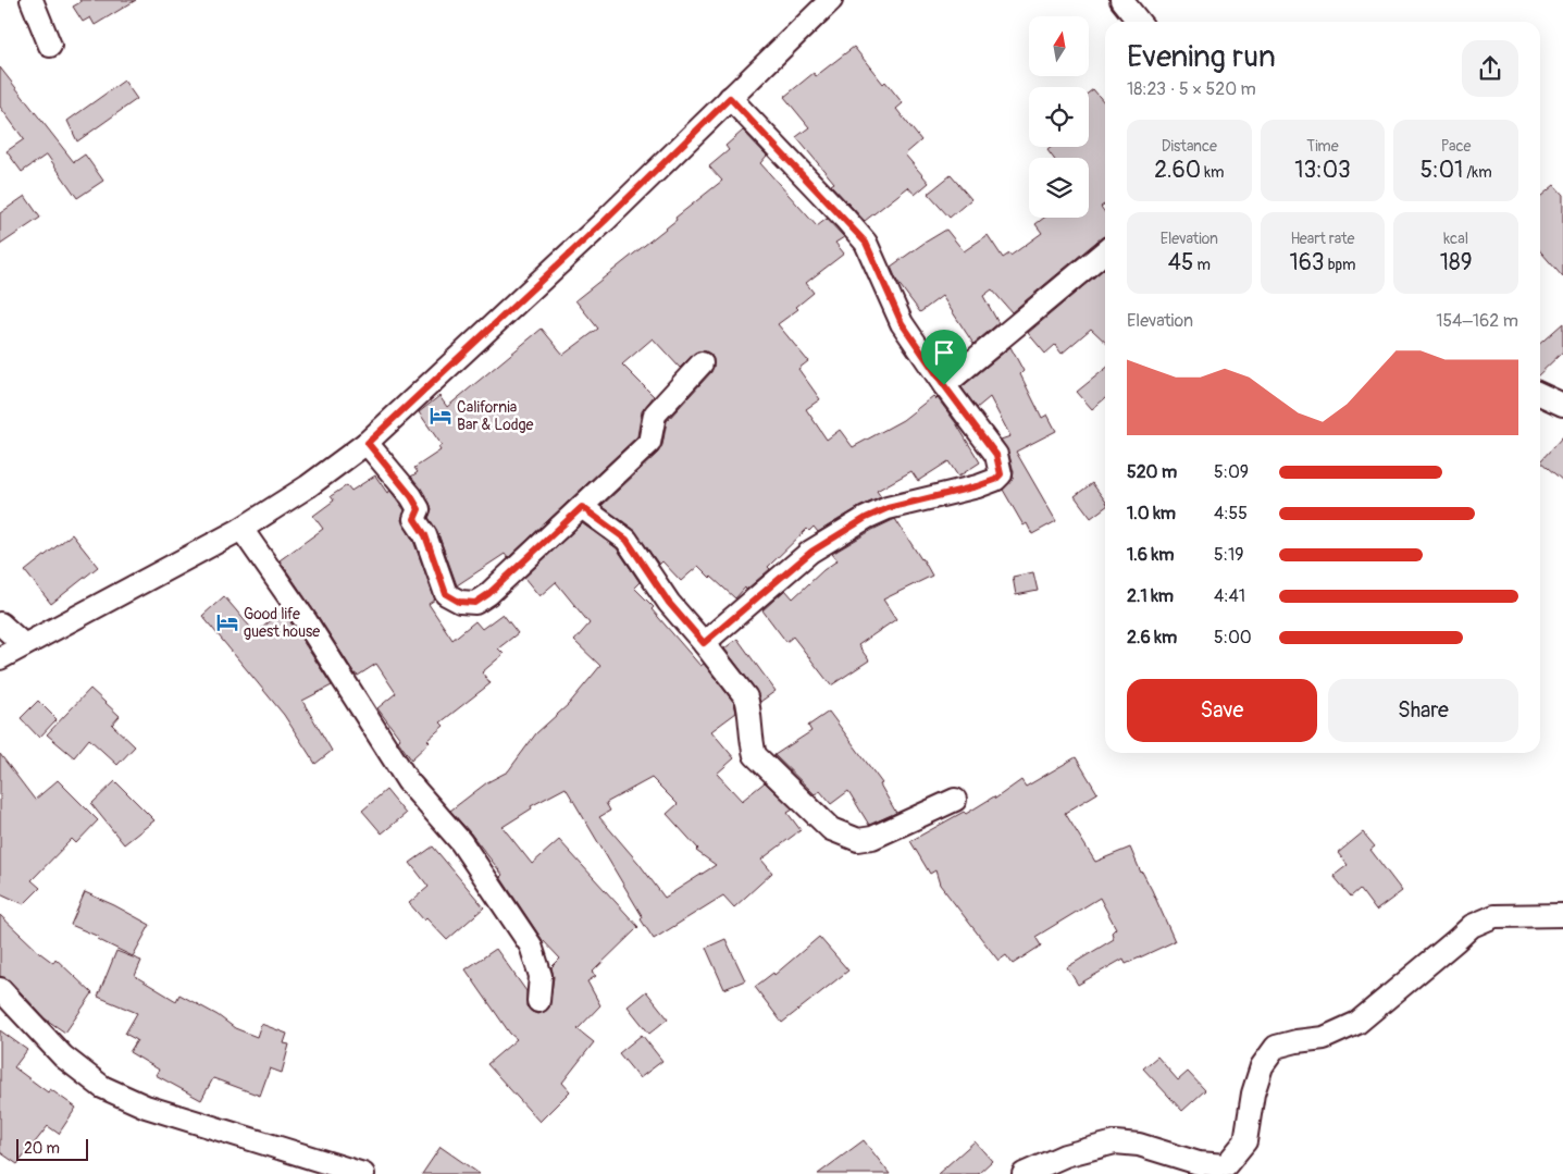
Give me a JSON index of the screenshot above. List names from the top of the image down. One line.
{"places":{"hotel":["California Bar & Lodge","Good life guest house"]},"scale_bar":"20 m","north":"top","page":{"heading":["Evening run","18:23 · 5 × 520 m"],"stats":[["Distance","2.60 km"],["Time","13:03"],["Pace","5:01 /km"],["Elevation","45 m"],["Heart rate","163 bpm"],["kcal","189"]],"chart":["Elevation","154–162 m"],"list":[{"name":"520 m","note":"5:09"},{"name":"1.0 km","note":"4:55"},{"name":"1.6 km","note":"5:19"},{"name":"2.1 km","note":"4:41"},{"name":"2.6 km","note":"5:00"}],"buttons":["Save","Share"],"scale":"20 m"}}
